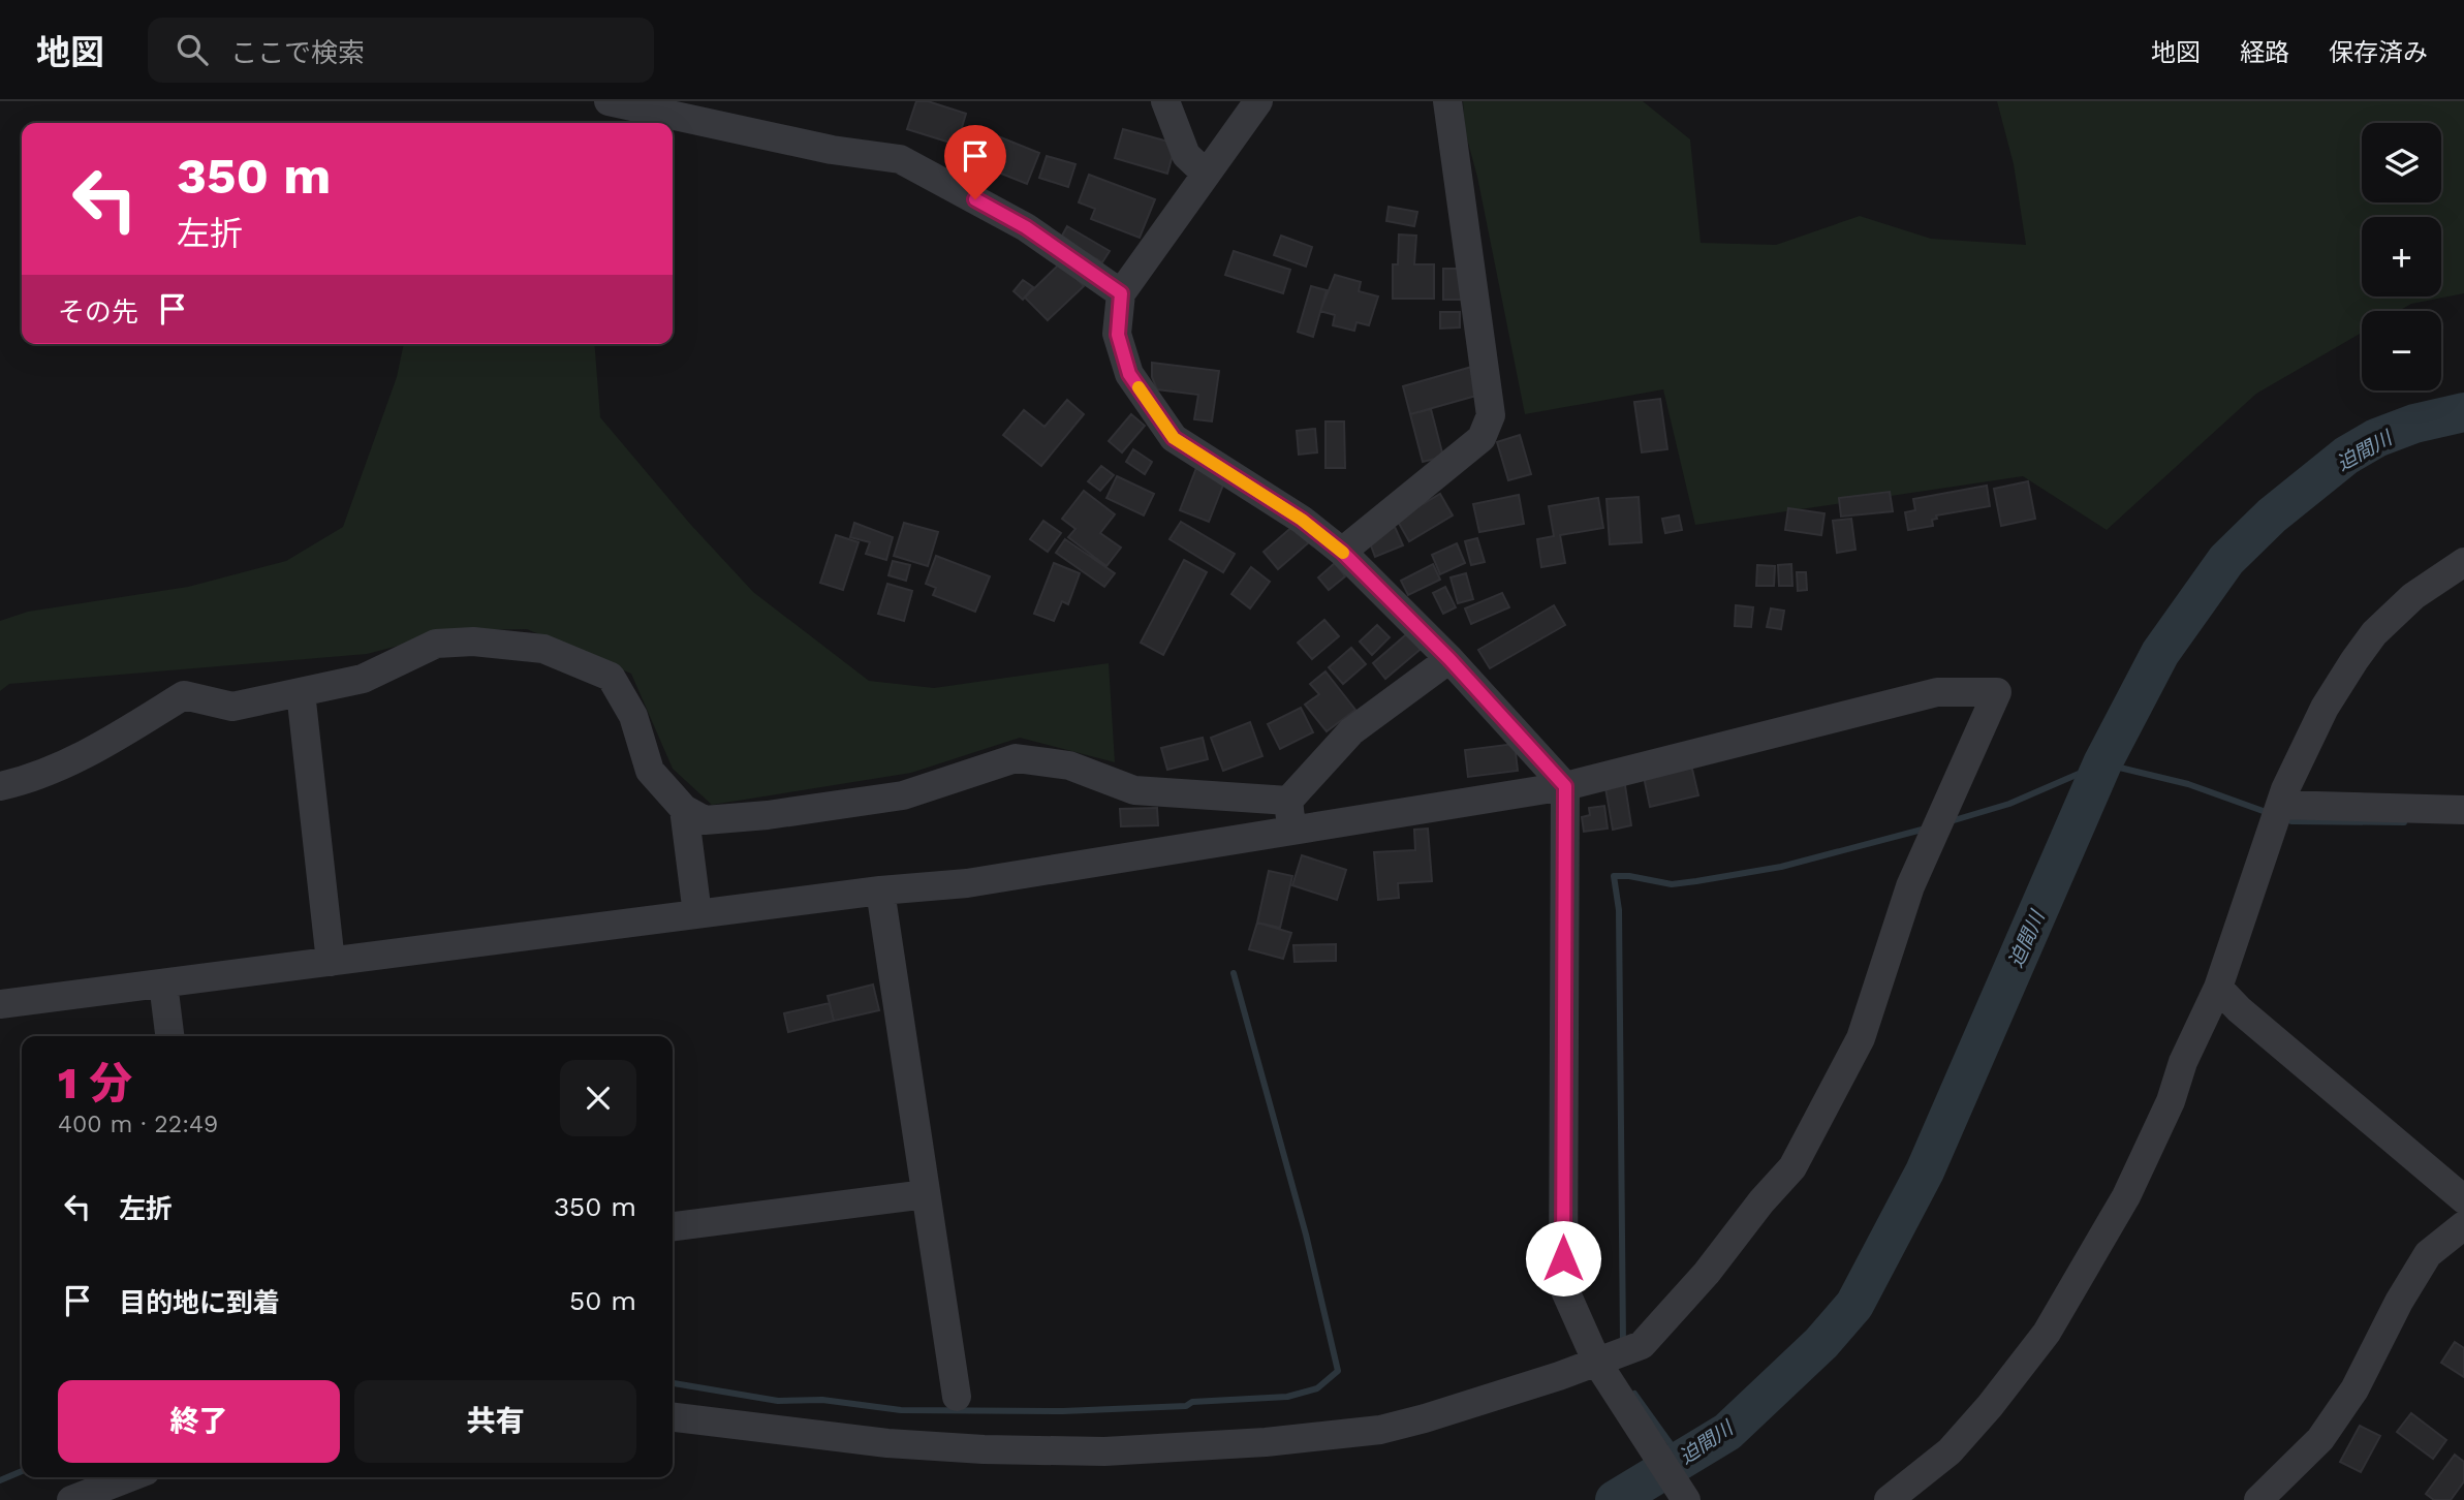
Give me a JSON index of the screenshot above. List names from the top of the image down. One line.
{"water":["迫間川"],"page":{"header":"地図","search":"ここで検索","nav":["地図","経路","保存済み"],"map_buttons":["+","−"],"turn":["350 m","左折"],"then":"その先","heading":["1 分","400 m · 22:49"],"list":[{"name":"左折","value":"350 m"},{"name":"目的地に到着","value":"50 m"}],"buttons":["終了","共有"]}}
